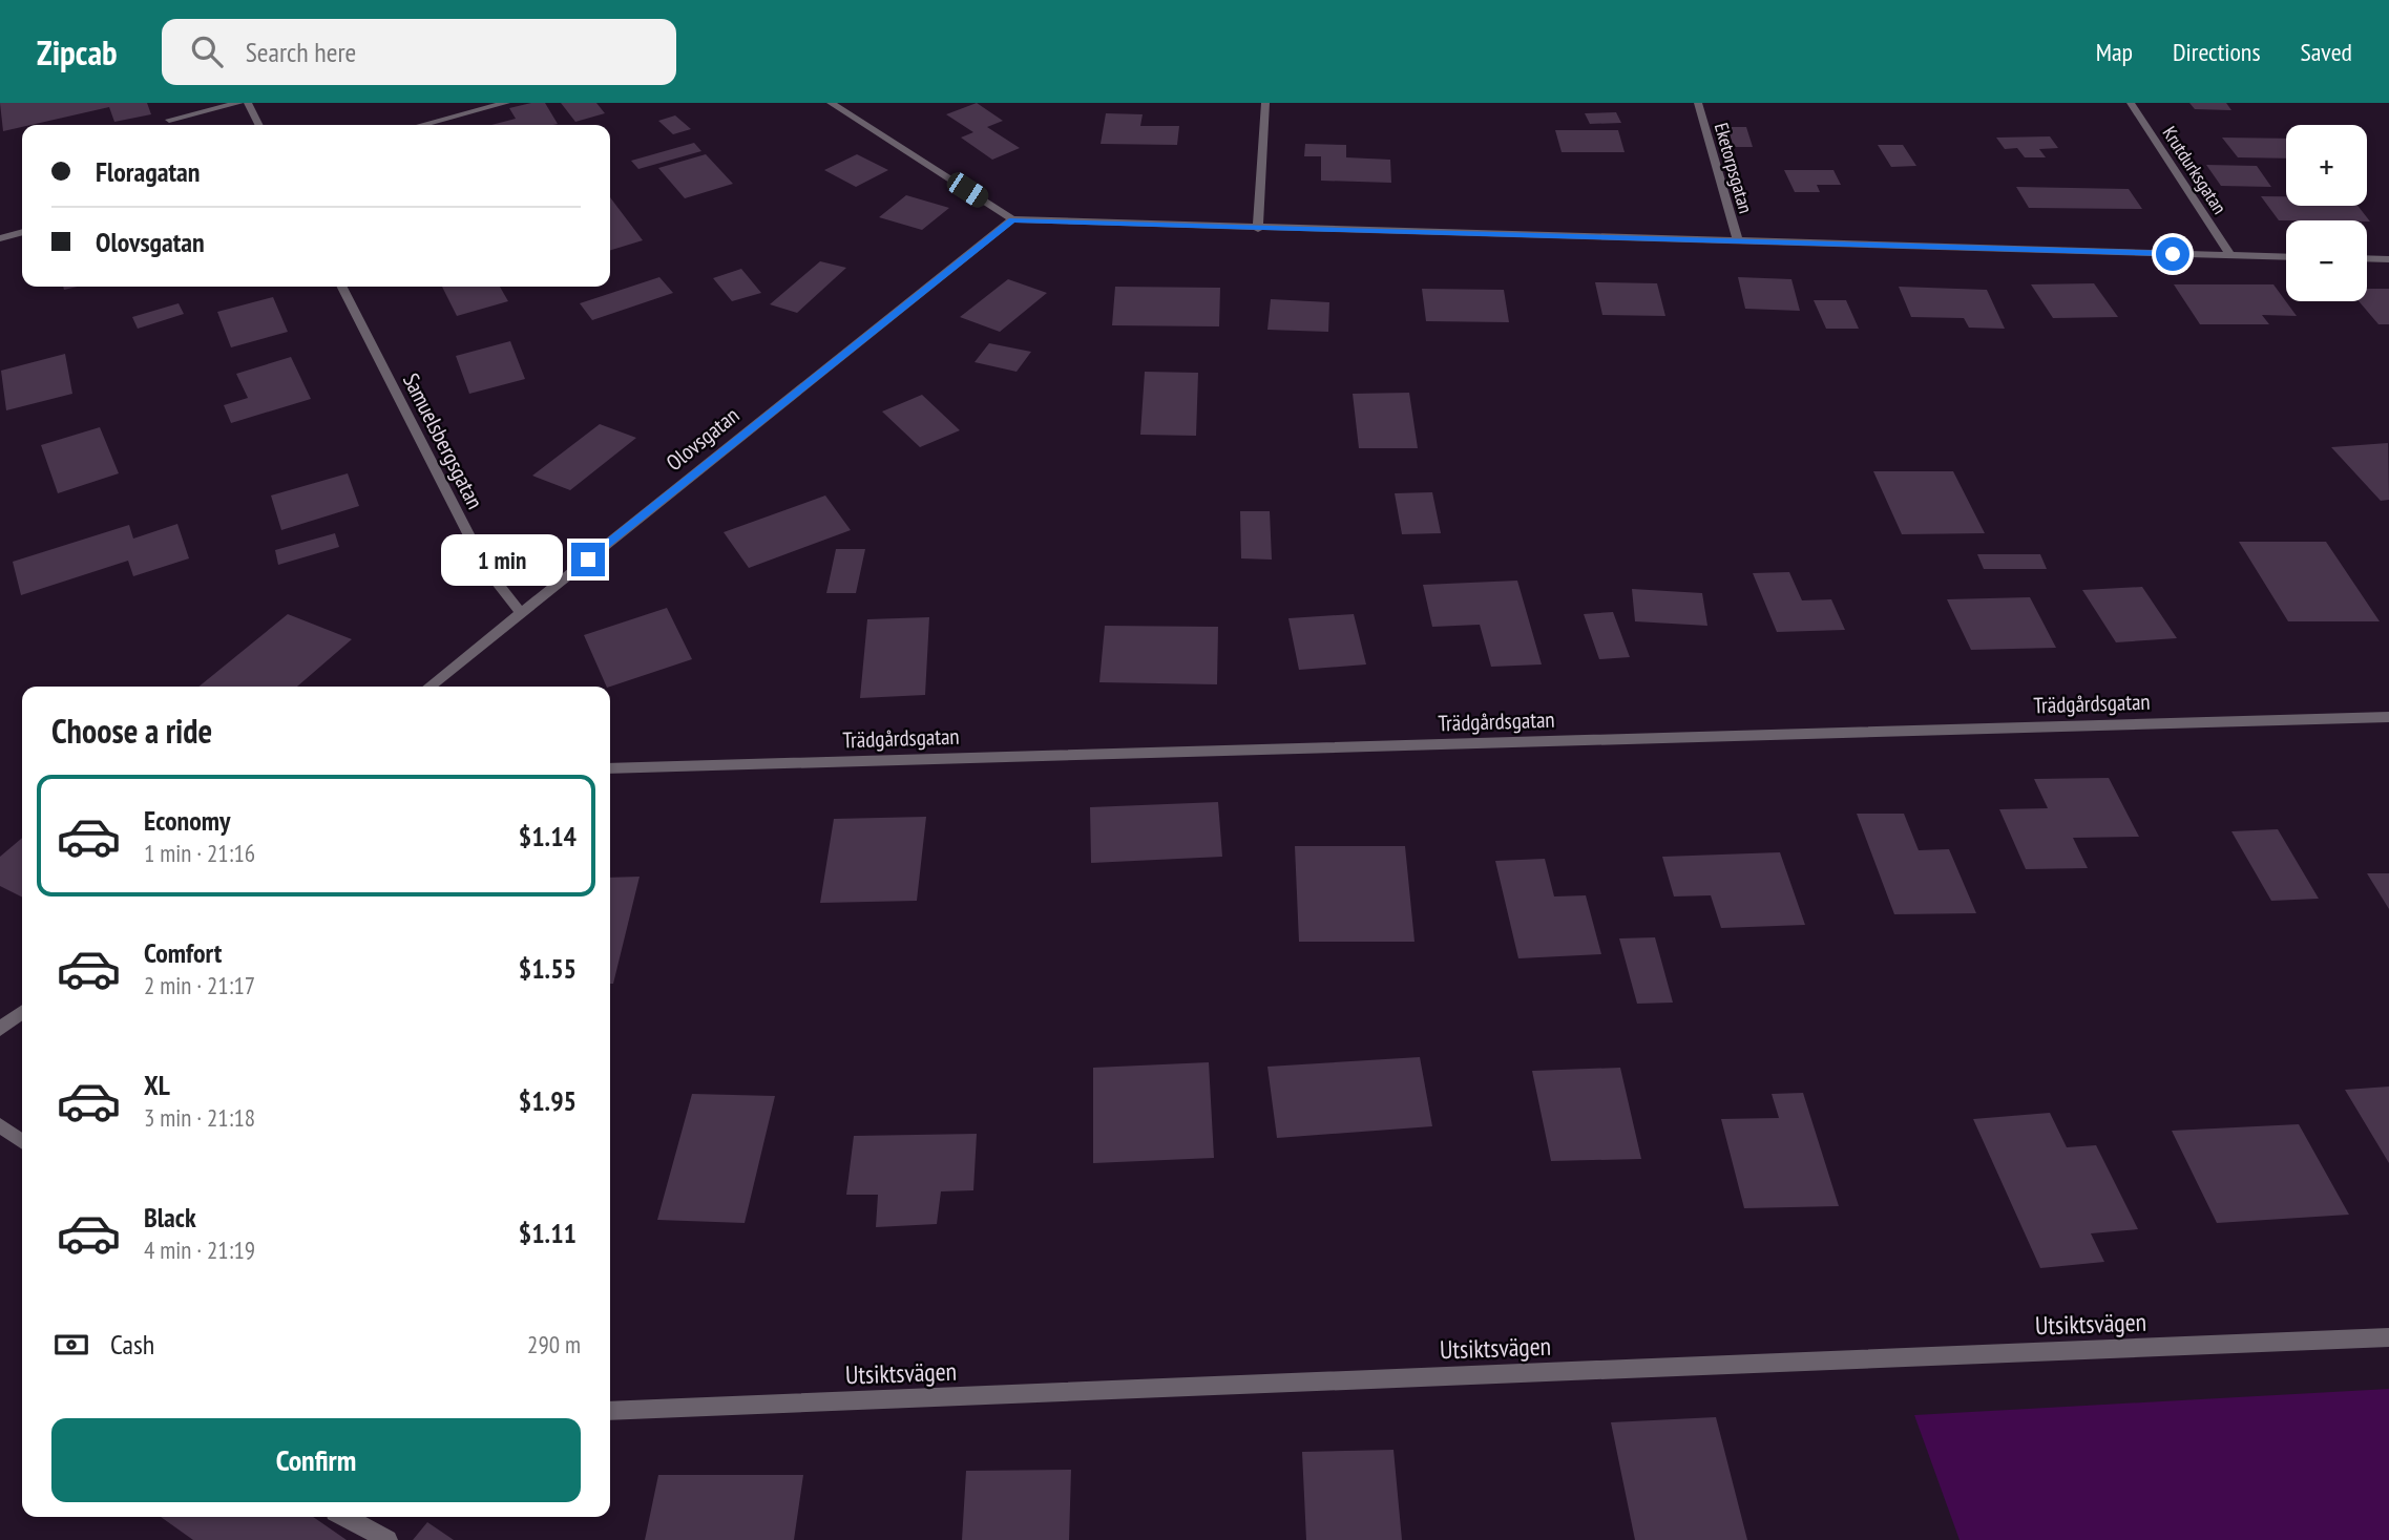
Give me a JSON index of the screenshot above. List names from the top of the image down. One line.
{"streets":{"street":["Eketorpsgatan","Krutdurksgatan","Olovsgatan","Samuelsbergsgatan","Trädgårdsgatan","Utsiktsvägen"]},"crossings":[["Olovsgatan","Samuelsbergsgatan"]],"page":{"header":"Zipcab","search":"Search here","nav":["Map","Directions","Saved"],"map_buttons":["+","−"],"banner":["Floragatan","Olovsgatan"],"bubble":"1 min","heading":"Choose a ride","list":[{"name":"Economy","note":"1 min · 21:16","value":"$1.14"},{"name":"Comfort","note":"2 min · 21:17","value":"$1.55"},{"name":"XL","note":"3 min · 21:18","value":"$1.95"},{"name":"Black","note":"4 min · 21:19","value":"$1.11"}],"pay":["Cash","290 m"],"buttons":"Confirm"}}
